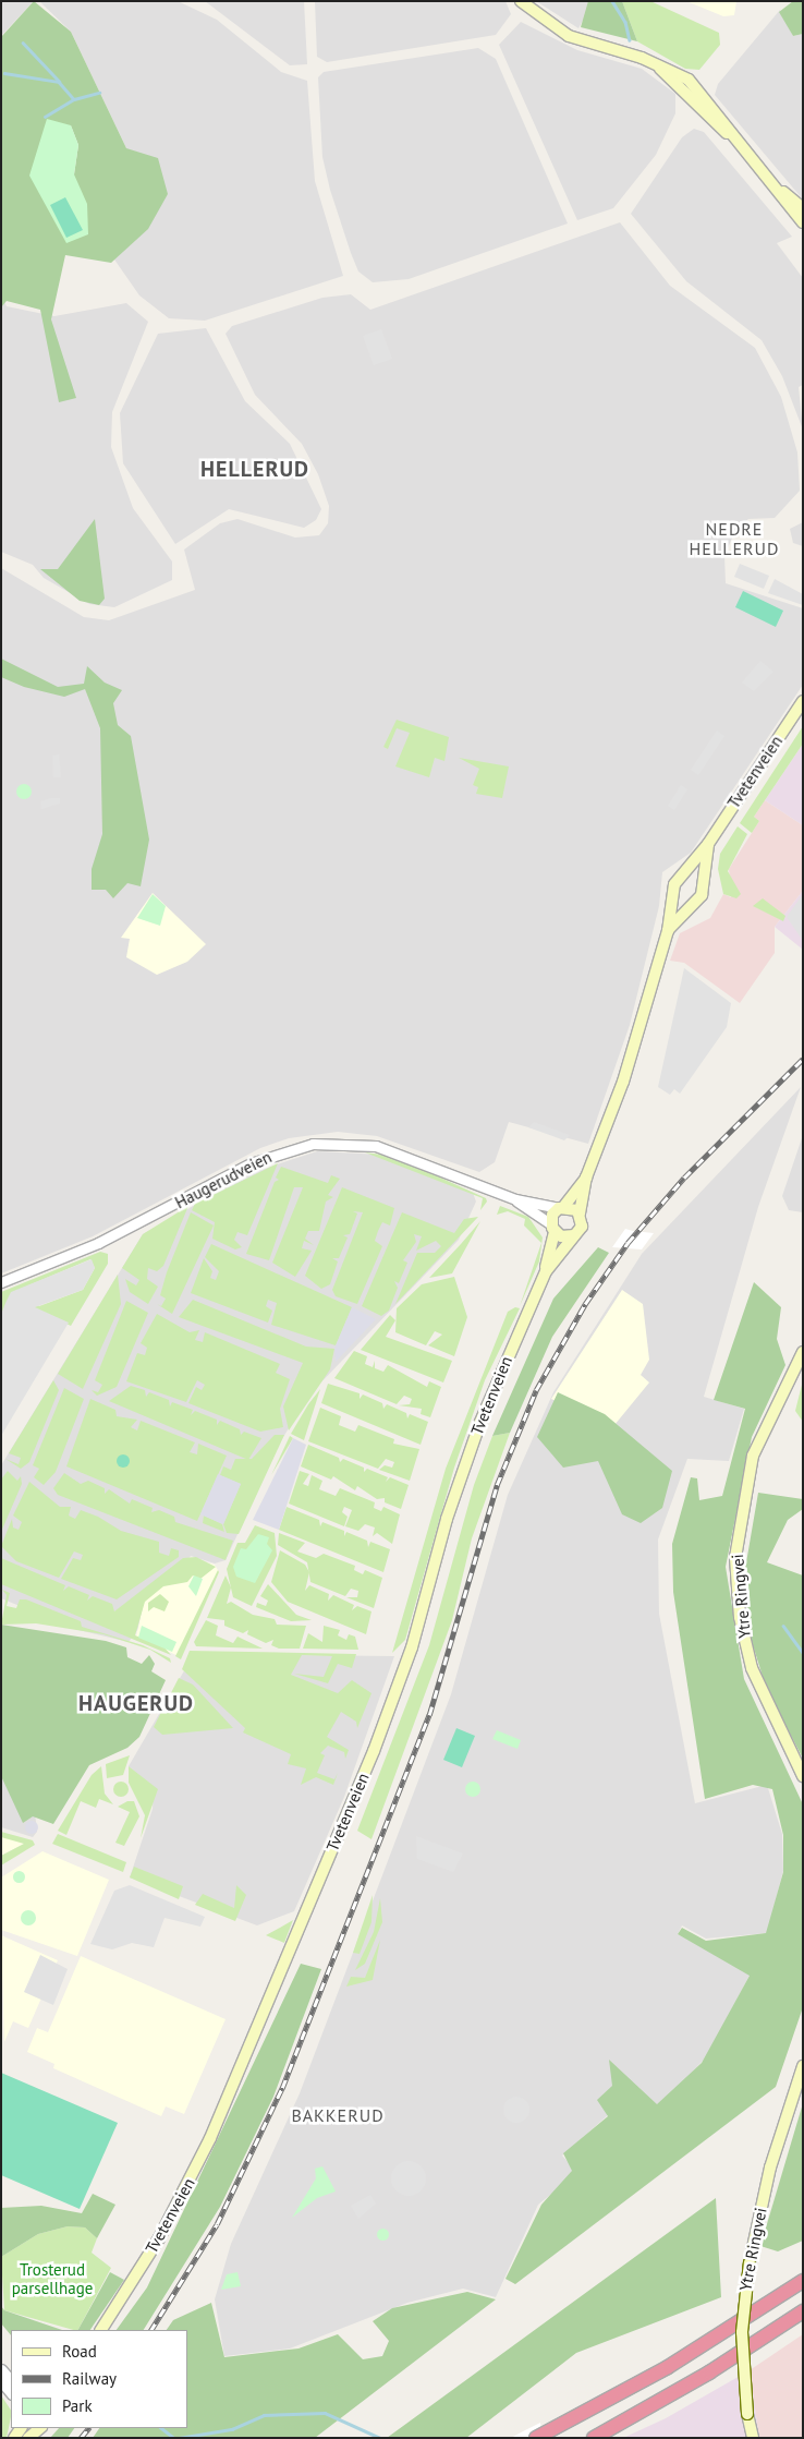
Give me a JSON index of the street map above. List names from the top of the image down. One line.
{"streets":{"main road":["Tvetenveien","Ytre Ringvei"],"street":["Haugerudveien"]},"crossings":[["Tvetenveien","Haugerudveien"]],"districts":["HELLERUD","NEDRE HELLERUD","HAUGERUD","BAKKERUD"],"parks":["Trosterud parsellhage"],"legend":["Road","Railway","Park"]}
